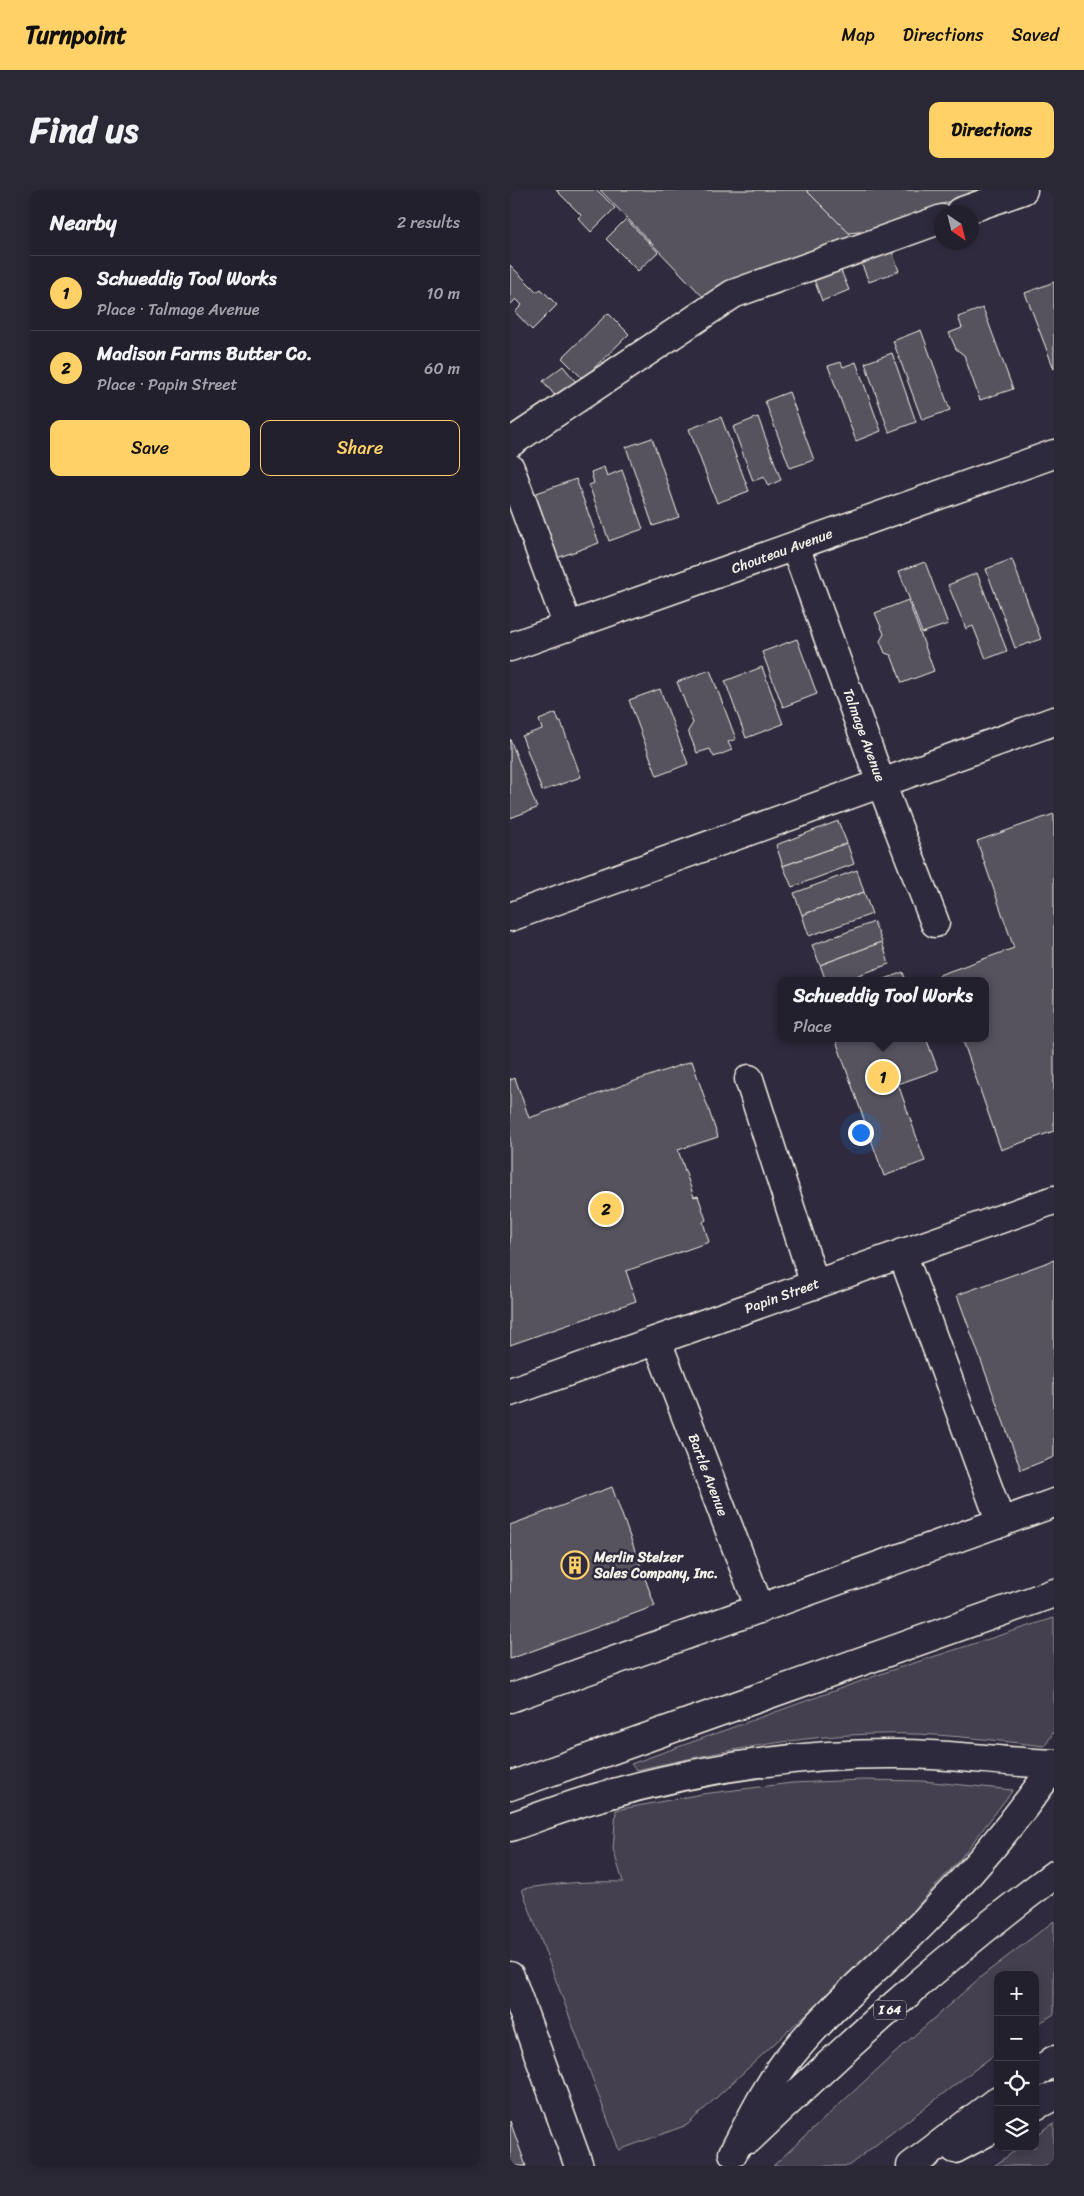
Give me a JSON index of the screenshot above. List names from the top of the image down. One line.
{"streets":{"main road":["Chouteau Avenue","Talmage Avenue","Papin Street","Bartle Avenue","I 64"]},"crossings":[["Chouteau Avenue","Talmage Avenue"],["Papin Street","Bartle Avenue"]],"places":{"building":["Merlin Stelzer Sales Company, Inc."]},"north":"bottom right","page":{"header":"Turnpoint","nav":["Map","Directions","Saved"],"title":"Find us","buttons":["Directions",["Save","Share"]],"heading":["Nearby","2 results"],"list":[{"mark":"1","name":"Schueddig Tool Works","note":"Place · Talmage Avenue","value":"10 m"},{"mark":"2","name":"Madison Farms Butter Co.","note":"Place · Papin Street","value":"60 m"}],"popup":["Schueddig Tool Works","Place"],"pins":["1","2"],"map_buttons":["+","−"]}}
